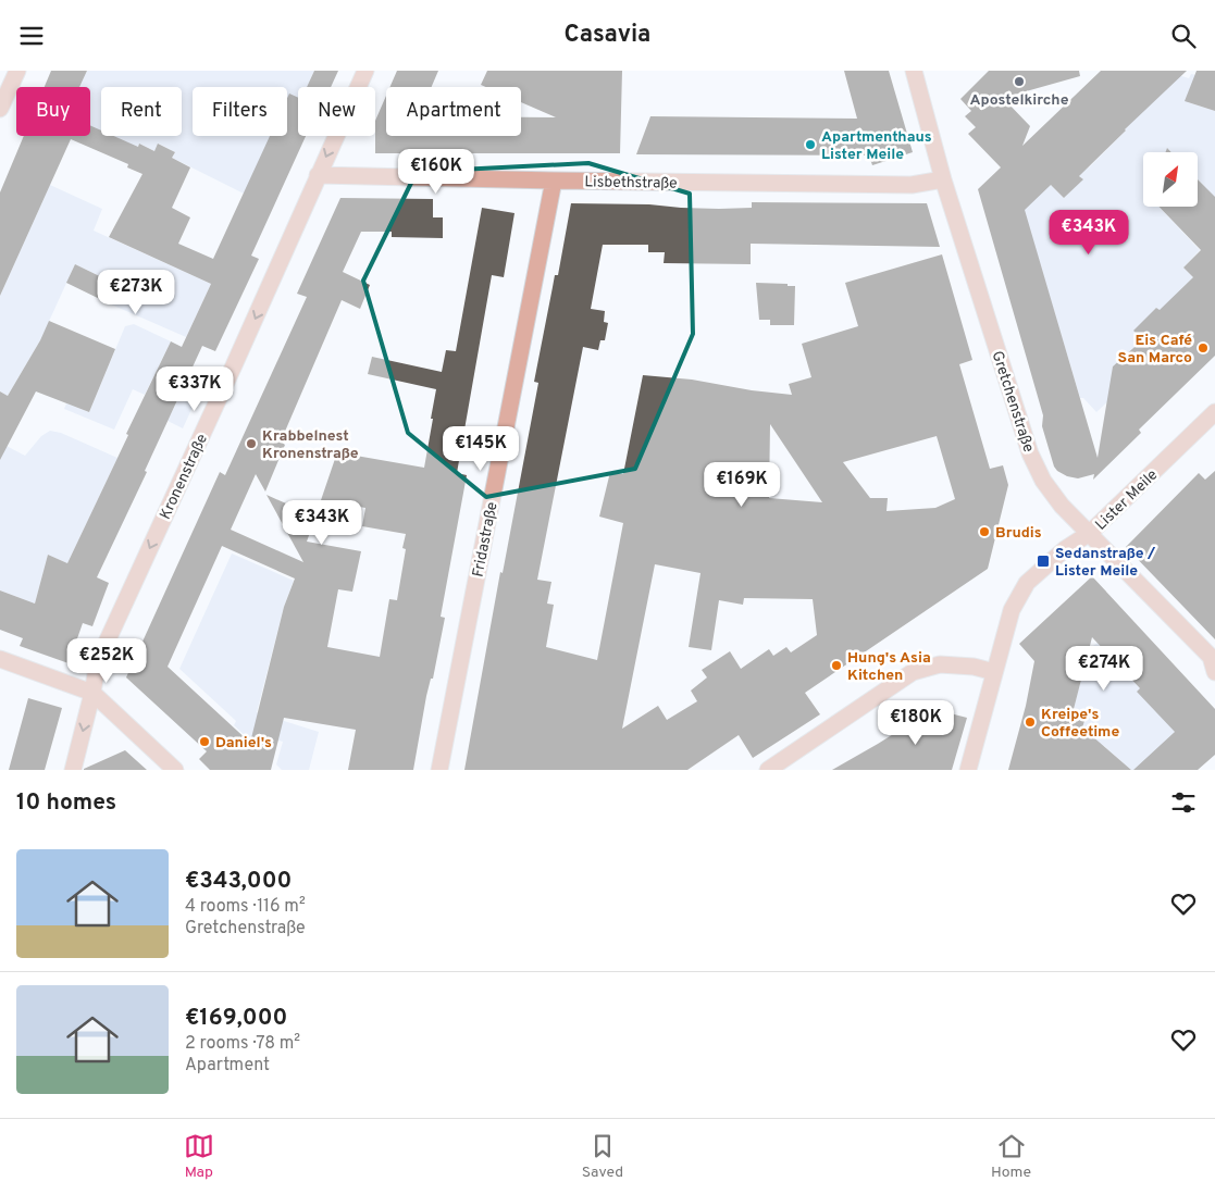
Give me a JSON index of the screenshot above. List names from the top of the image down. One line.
{"streets":{"street":["Lisbethstraße","Gretchenstraße","Kronenstraße","Lister Meile","Fridastraße"]},"crossings":[["Lisbethstraße","Gretchenstraße"],["Lisbethstraße","Kronenstraße"],["Lisbethstraße","Fridastraße"],["Gretchenstraße","Lister Meile"]],"one_way":["Kronenstraße"],"places":{"other":["Apostelkirche","Apartmenthaus Lister Meile","Eis Café San Marco","Krabbelnest Kronenstraße","Brudis","Hung's Asia Kitchen","Kreipe's Coffeetime","Daniel's"],"transit":["Sedanstraße / Lister Meile"]},"north":"top right","page":{"header":"Casavia","chip":["Buy","Rent","Filters","New","Apartment"],"price":["€160K","€343K","€273K","€337K","€145K","€169K","€343K","€252K","€274K","€180K"],"heading":"10 homes","list":[{"name":"€343,000","note":"4 rooms · 116 m² · Gretchenstraße"},{"name":"€169,000","note":"2 rooms · 78 m² · Apartment"}],"tabs":["Map","Saved","Home"]}}
